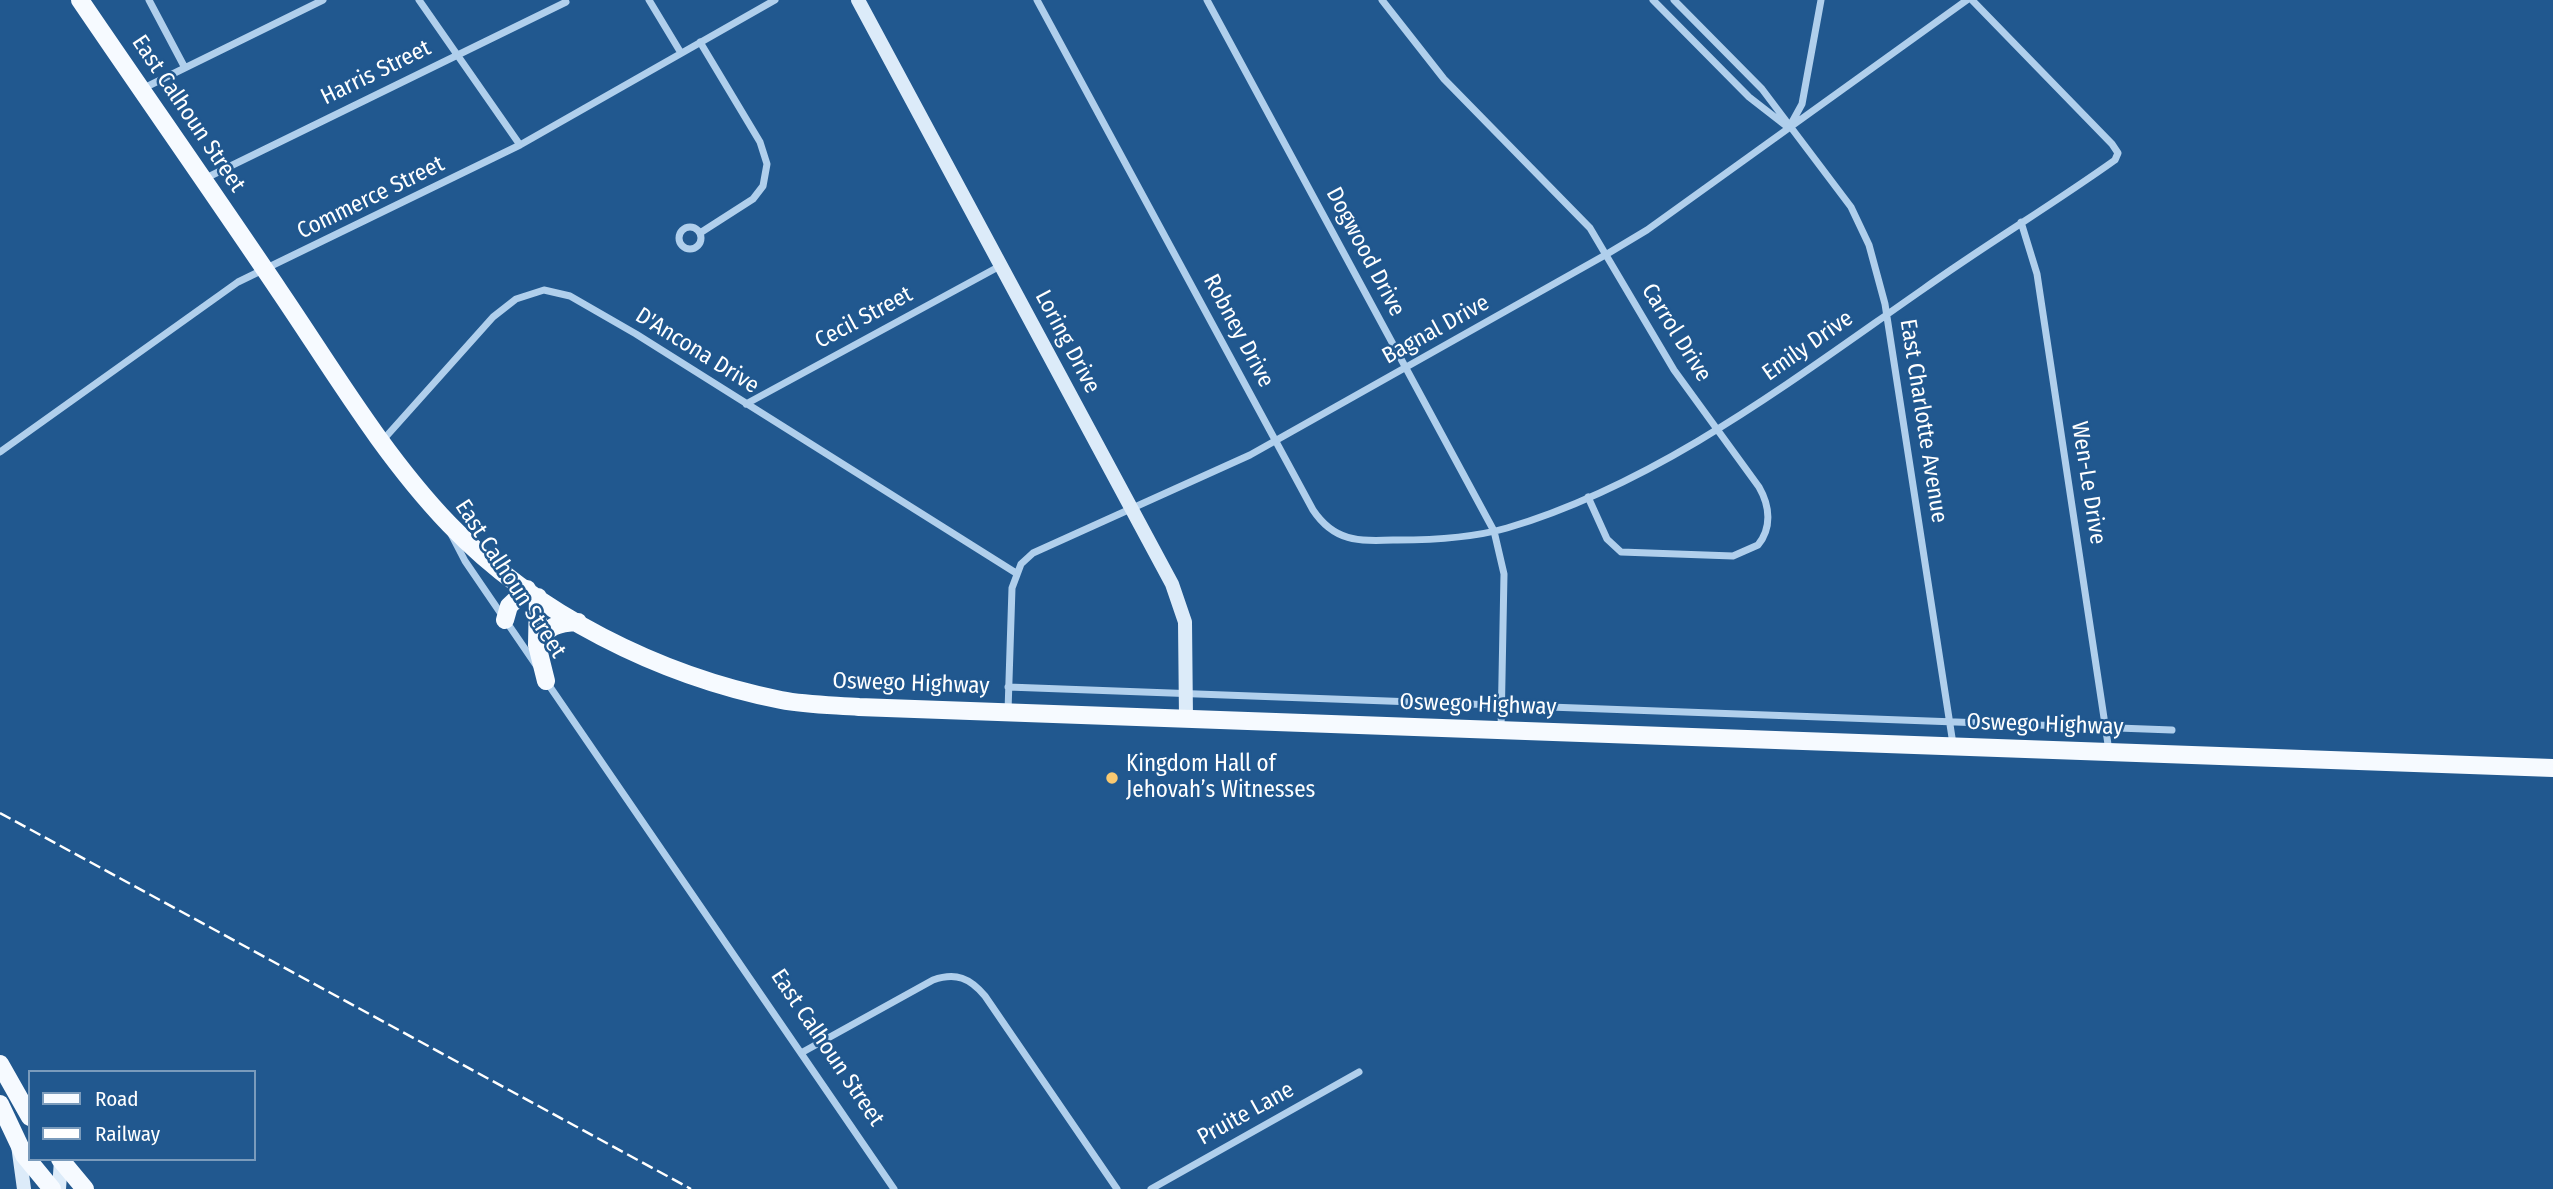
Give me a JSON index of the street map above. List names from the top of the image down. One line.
{"streets":{"main road":["East Calhoun Street","Oswego Highway"],"street":["Harris Street","Commerce Street","Dogwood Drive","Cecil Street","Bagnal Drive","Robney Drive","Carrol Drive","Loring Drive","Emily Drive","D'Ancona Drive","East Charlotte Avenue","Wen-Le Drive","Pruite Lane"]},"crossings":[["Harris Street","East Calhoun Street"],["East Calhoun Street","Commerce Street"],["East Calhoun Street","D'Ancona Drive"],["East Calhoun Street","Oswego Highway"],["Dogwood Drive","Bagnal Drive"],["Dogwood Drive","Robney Drive"],["Dogwood Drive","Emily Drive"],["Dogwood Drive","Oswego Highway"],["Cecil Street","Loring Drive"],["Cecil Street","D'Ancona Drive"],["Bagnal Drive","Robney Drive"],["Bagnal Drive","Carrol Drive"],["Bagnal Drive","Loring Drive"],["Bagnal Drive","Emily Drive"],["Bagnal Drive","D'Ancona Drive"],["Bagnal Drive","East Charlotte Avenue"],["Robney Drive","Emily Drive"],["Carrol Drive","Emily Drive"],["Loring Drive","Oswego Highway"],["Emily Drive","East Charlotte Avenue"],["Emily Drive","Wen-Le Drive"],["East Charlotte Avenue","Oswego Highway"],["Wen-Le Drive","Oswego Highway"]],"places":["Kingdom Hall of Jehovah’s Witnesses"],"legend":["Road","Railway"]}
